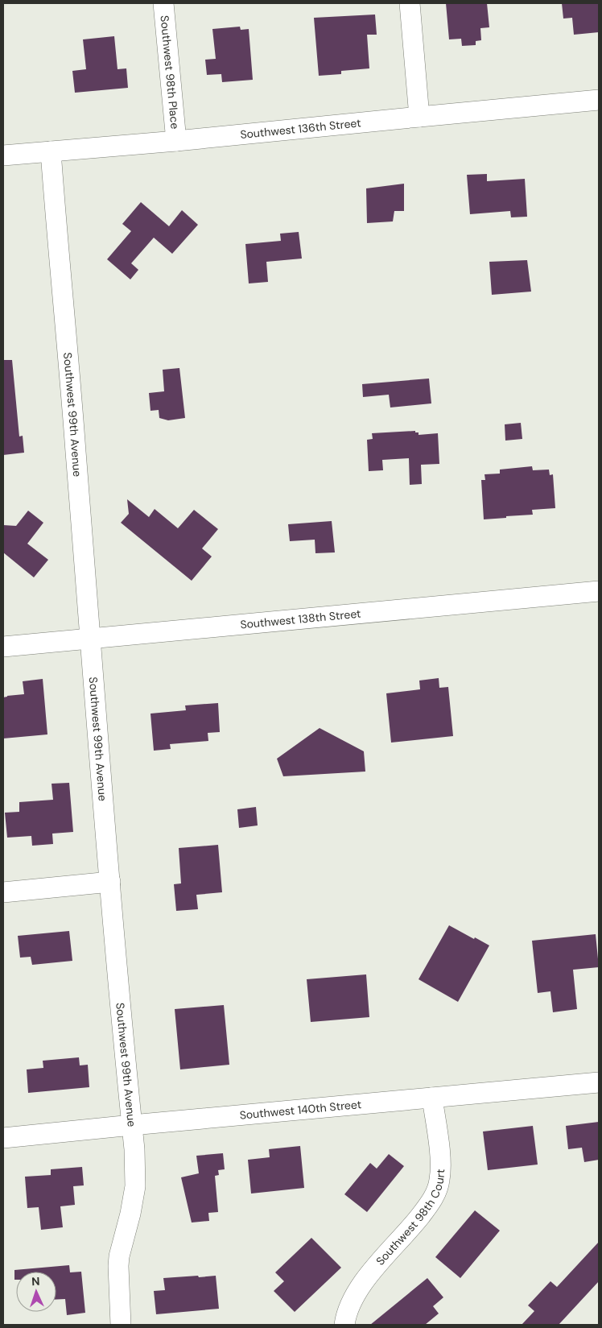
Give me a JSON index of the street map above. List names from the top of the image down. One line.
{"streets":{"street":["Southwest 98th Place","Southwest 136th Street","Southwest 99th Avenue","Southwest 138th Street","Southwest 140th Street","Southwest 98th Court"]},"crossings":[["Southwest 98th Place","Southwest 136th Street"],["Southwest 136th Street","Southwest 99th Avenue"],["Southwest 99th Avenue","Southwest 138th Street"],["Southwest 99th Avenue","Southwest 140th Street"],["Southwest 140th Street","Southwest 98th Court"]],"north":"top"}
